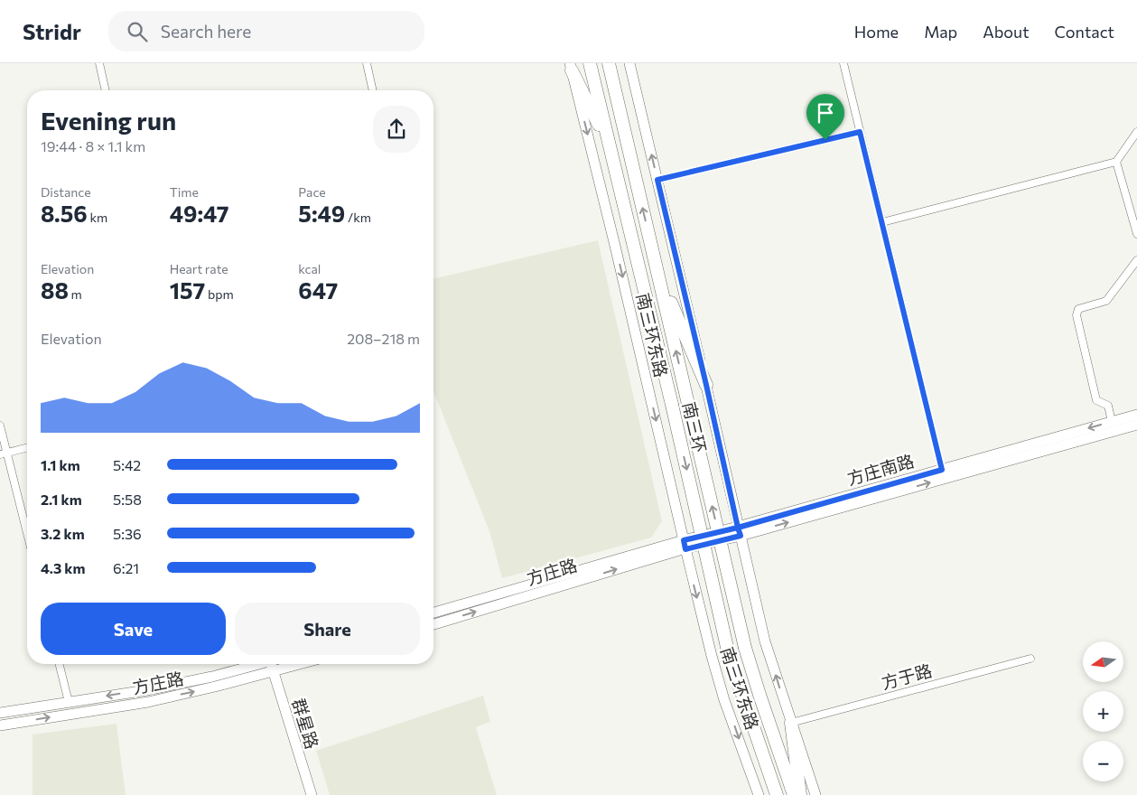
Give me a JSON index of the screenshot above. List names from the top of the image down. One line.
{"streets":{"highway":["南三环"],"main road":["南三环东路","方庄南路","方庄路","群星路"],"street":["方于路"]},"crossings":[["南三环东路","方庄路"],["方庄路","群星路"]],"north":"left","page":{"header":"Stridr","search":"Search here","nav":["Home","Map","About","Contact"],"heading":["Evening run","19:44 · 8 × 1.1 km"],"stats":[["Distance","8.56 km"],["Time","49:47"],["Pace","5:49 /km"],["Elevation","88 m"],["Heart rate","157 bpm"],["kcal","647"]],"chart":["Elevation","208–218 m"],"list":[{"name":"1.1 km","note":"5:42"},{"name":"2.1 km","note":"5:58"},{"name":"3.2 km","note":"5:36"},{"name":"4.3 km","note":"6:21"}],"buttons":["Save","Share"],"map_buttons":["+","−"]}}
